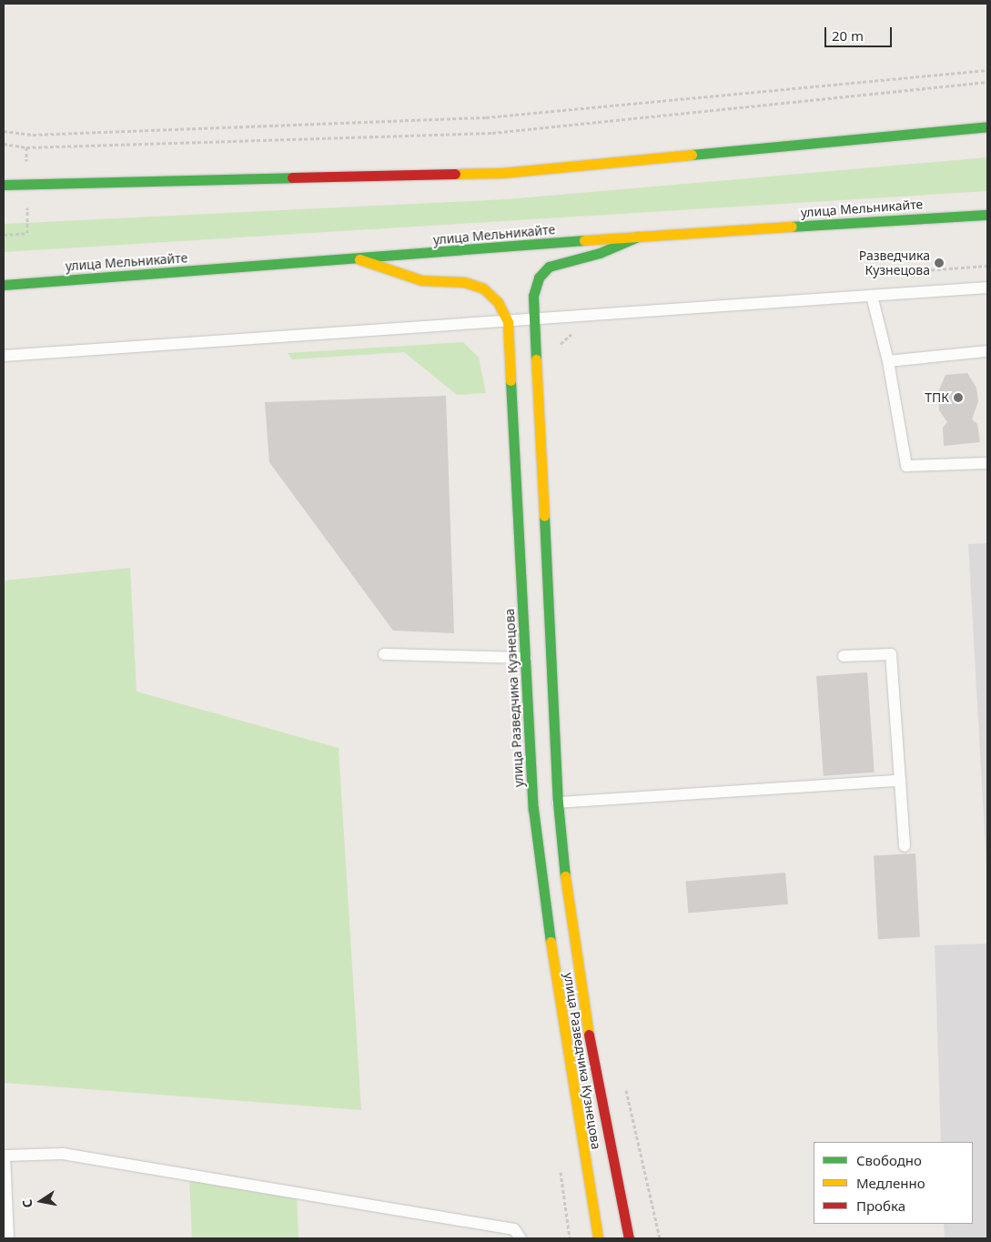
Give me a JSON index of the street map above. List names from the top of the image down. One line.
{"streets":{"main road":["улица Мельникайте","улица Разведчика Кузнецова"]},"crossings":[["улица Мельникайте","улица Разведчика Кузнецова"]],"places":["Разведчика Кузнецова","ТПК"],"legend":["Свободно","Медленно","Пробка"],"scale_bar":"20 m","north":"left"}
